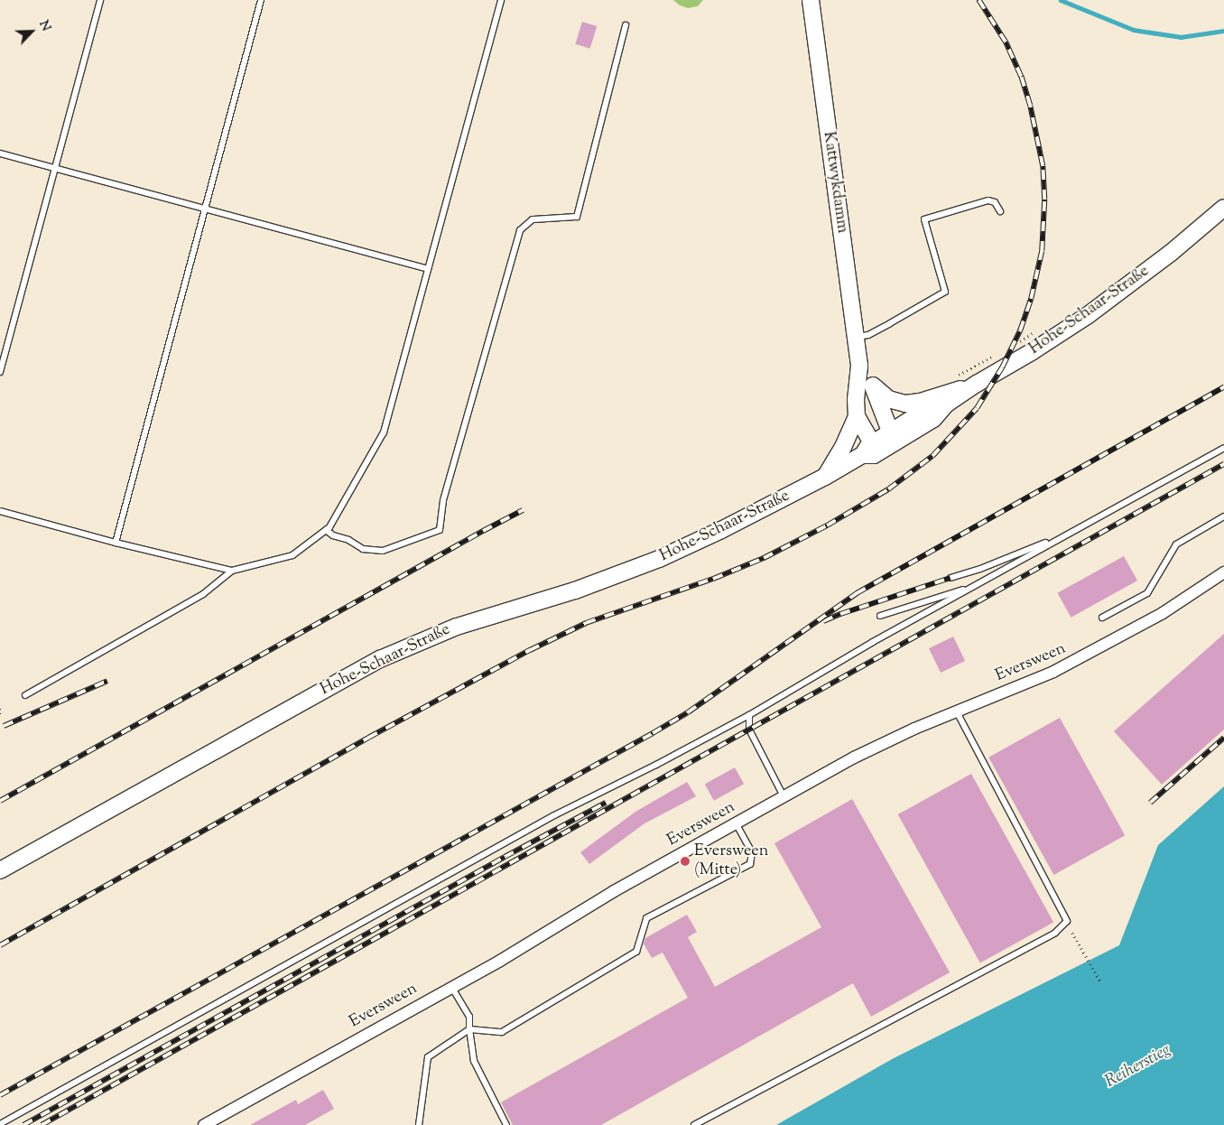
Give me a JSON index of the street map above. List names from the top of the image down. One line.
{"streets":{"main road":["Kattwykdamm","Hohe-Schaar-Straße"],"street":["Eversween"]},"crossings":[["Kattwykdamm","Hohe-Schaar-Straße"]],"water":["Reiherstieg"],"places":["Eversween (Mitte)"],"north":"top right"}
